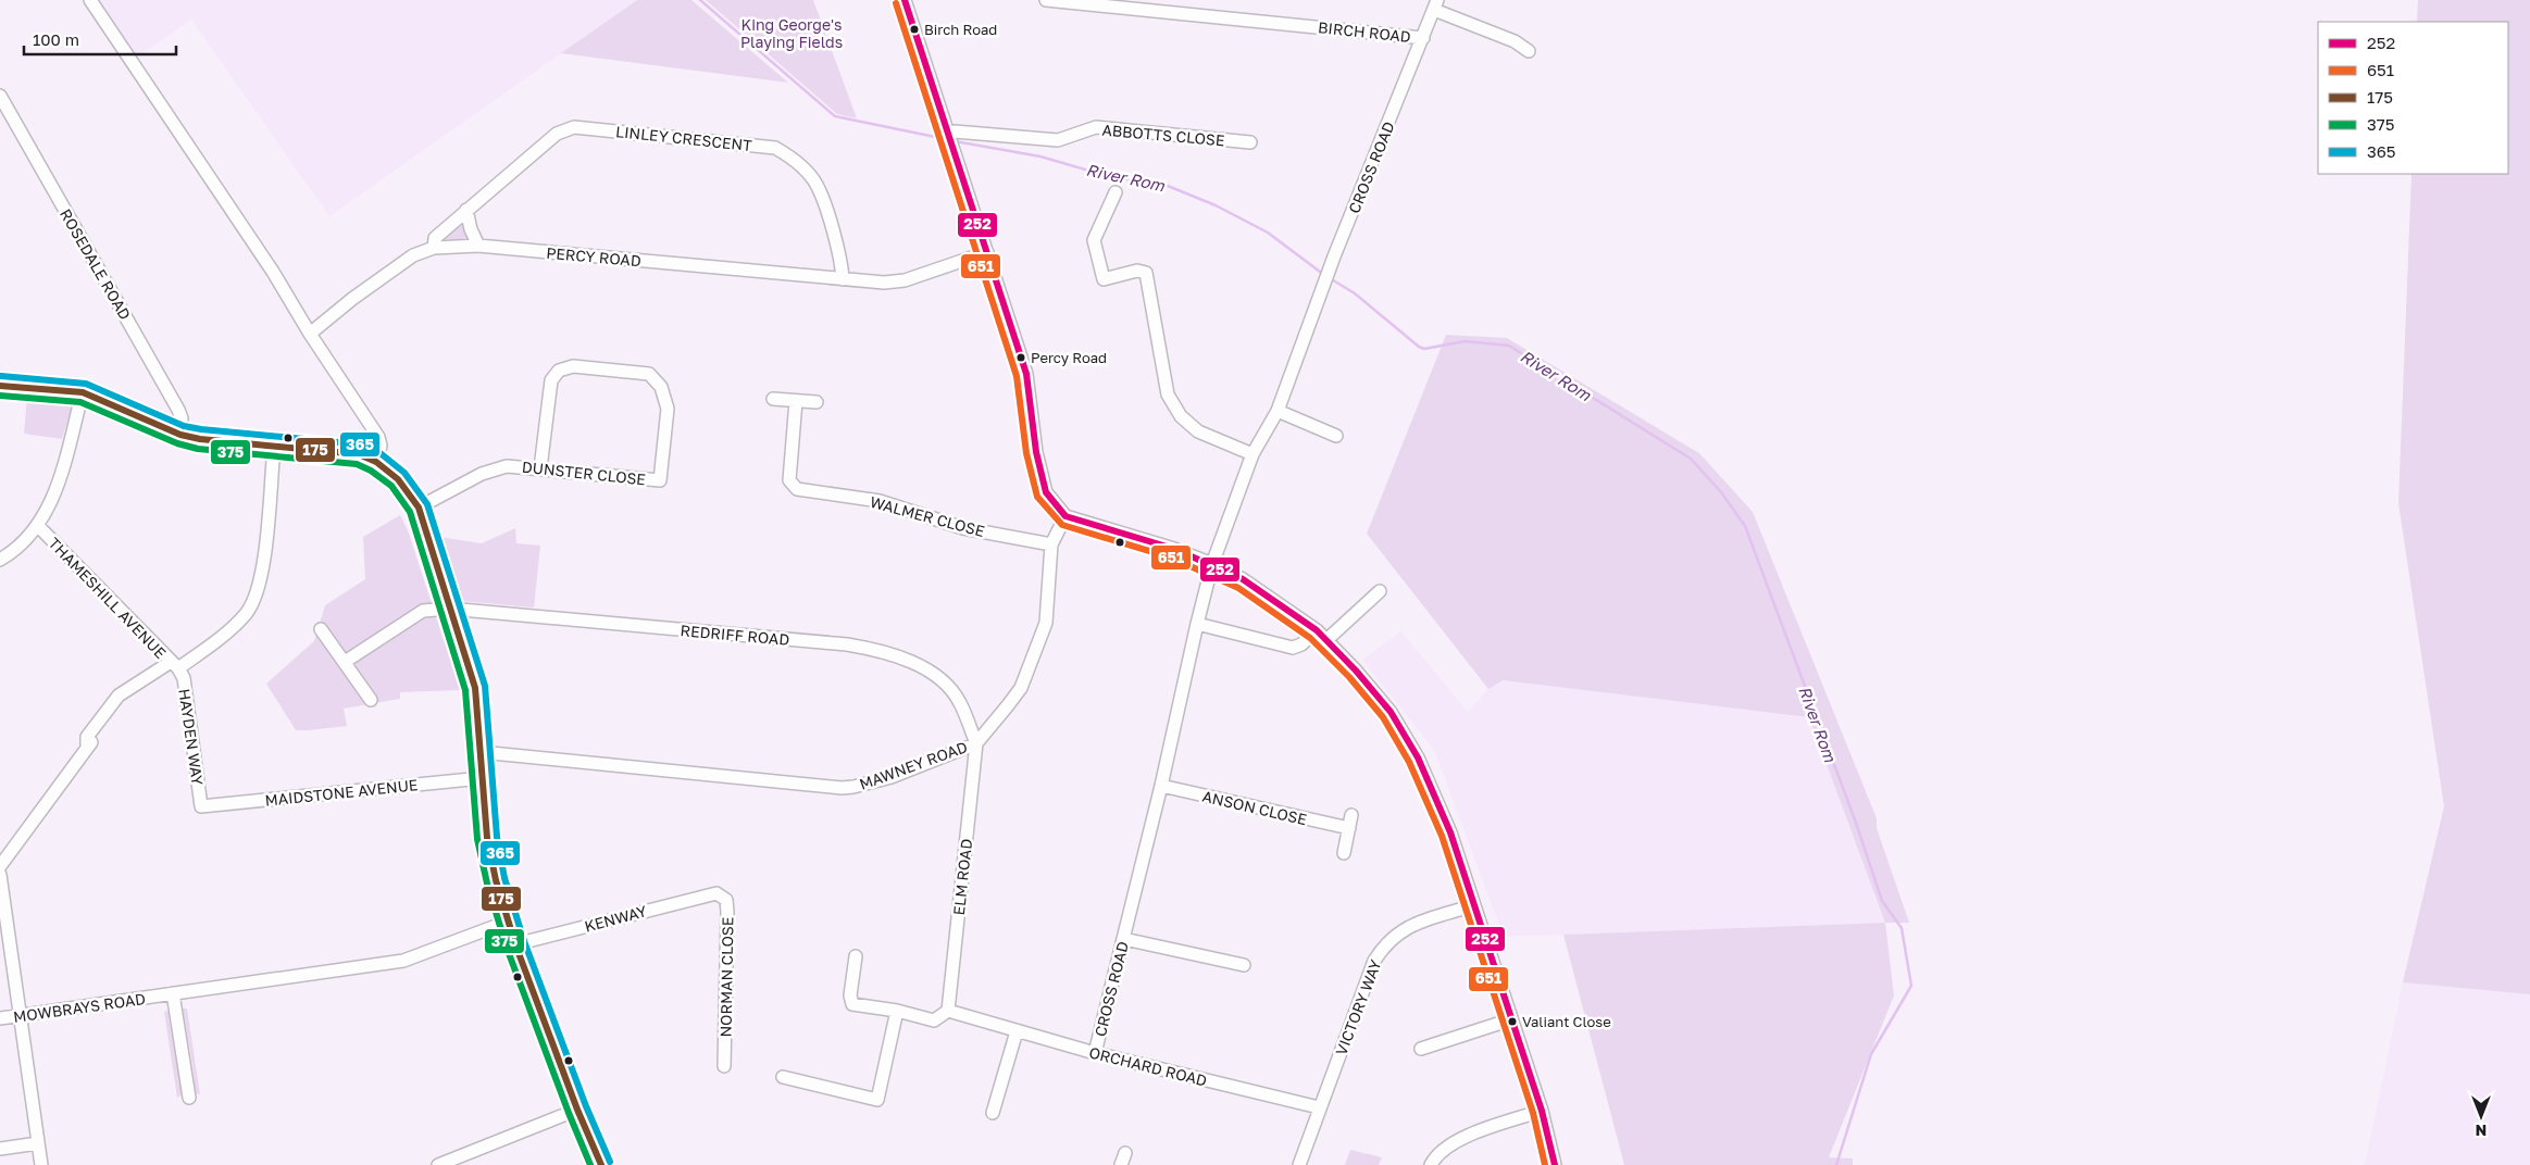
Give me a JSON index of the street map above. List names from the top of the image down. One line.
{"streets":{"street":["BIRCH ROAD","ABBOTTS CLOSE","LINLEY CRESCENT","CROSS ROAD","PERCY ROAD","ROSEDALE ROAD","DUNSTER CLOSE","WALMER CLOSE","THAMESHILL AVENUE","REDRIFF ROAD","HAYDEN WAY","MAWNEY ROAD","MAIDSTONE AVENUE","ANSON CLOSE","ELM ROAD","KENWAY","NORMAN CLOSE","MOWBRAYS ROAD","VICTORY WAY","ORCHARD ROAD"]},"crossings":[["BIRCH ROAD","CROSS ROAD"],["LINLEY CRESCENT","PERCY ROAD"],["CROSS ROAD","ANSON CLOSE"],["CROSS ROAD","ORCHARD ROAD"],["WALMER CLOSE","MAWNEY ROAD"],["THAMESHILL AVENUE","HAYDEN WAY"],["REDRIFF ROAD","MAWNEY ROAD"],["REDRIFF ROAD","ELM ROAD"],["HAYDEN WAY","MAIDSTONE AVENUE"],["MAWNEY ROAD","ELM ROAD"],["ELM ROAD","ORCHARD ROAD"],["KENWAY","NORMAN CLOSE"],["VICTORY WAY","ORCHARD ROAD"]],"water":["River Rom"],"parks":["King George's Playing Fields"],"places":["Birch Road","Percy Road","Valiant Close"],"lines":["transit line 252","transit line 651","transit line 365","transit line 175","transit line 375"],"legend":["252","651","175","375","365"],"scale_bar":"100 m","north":"bottom"}
